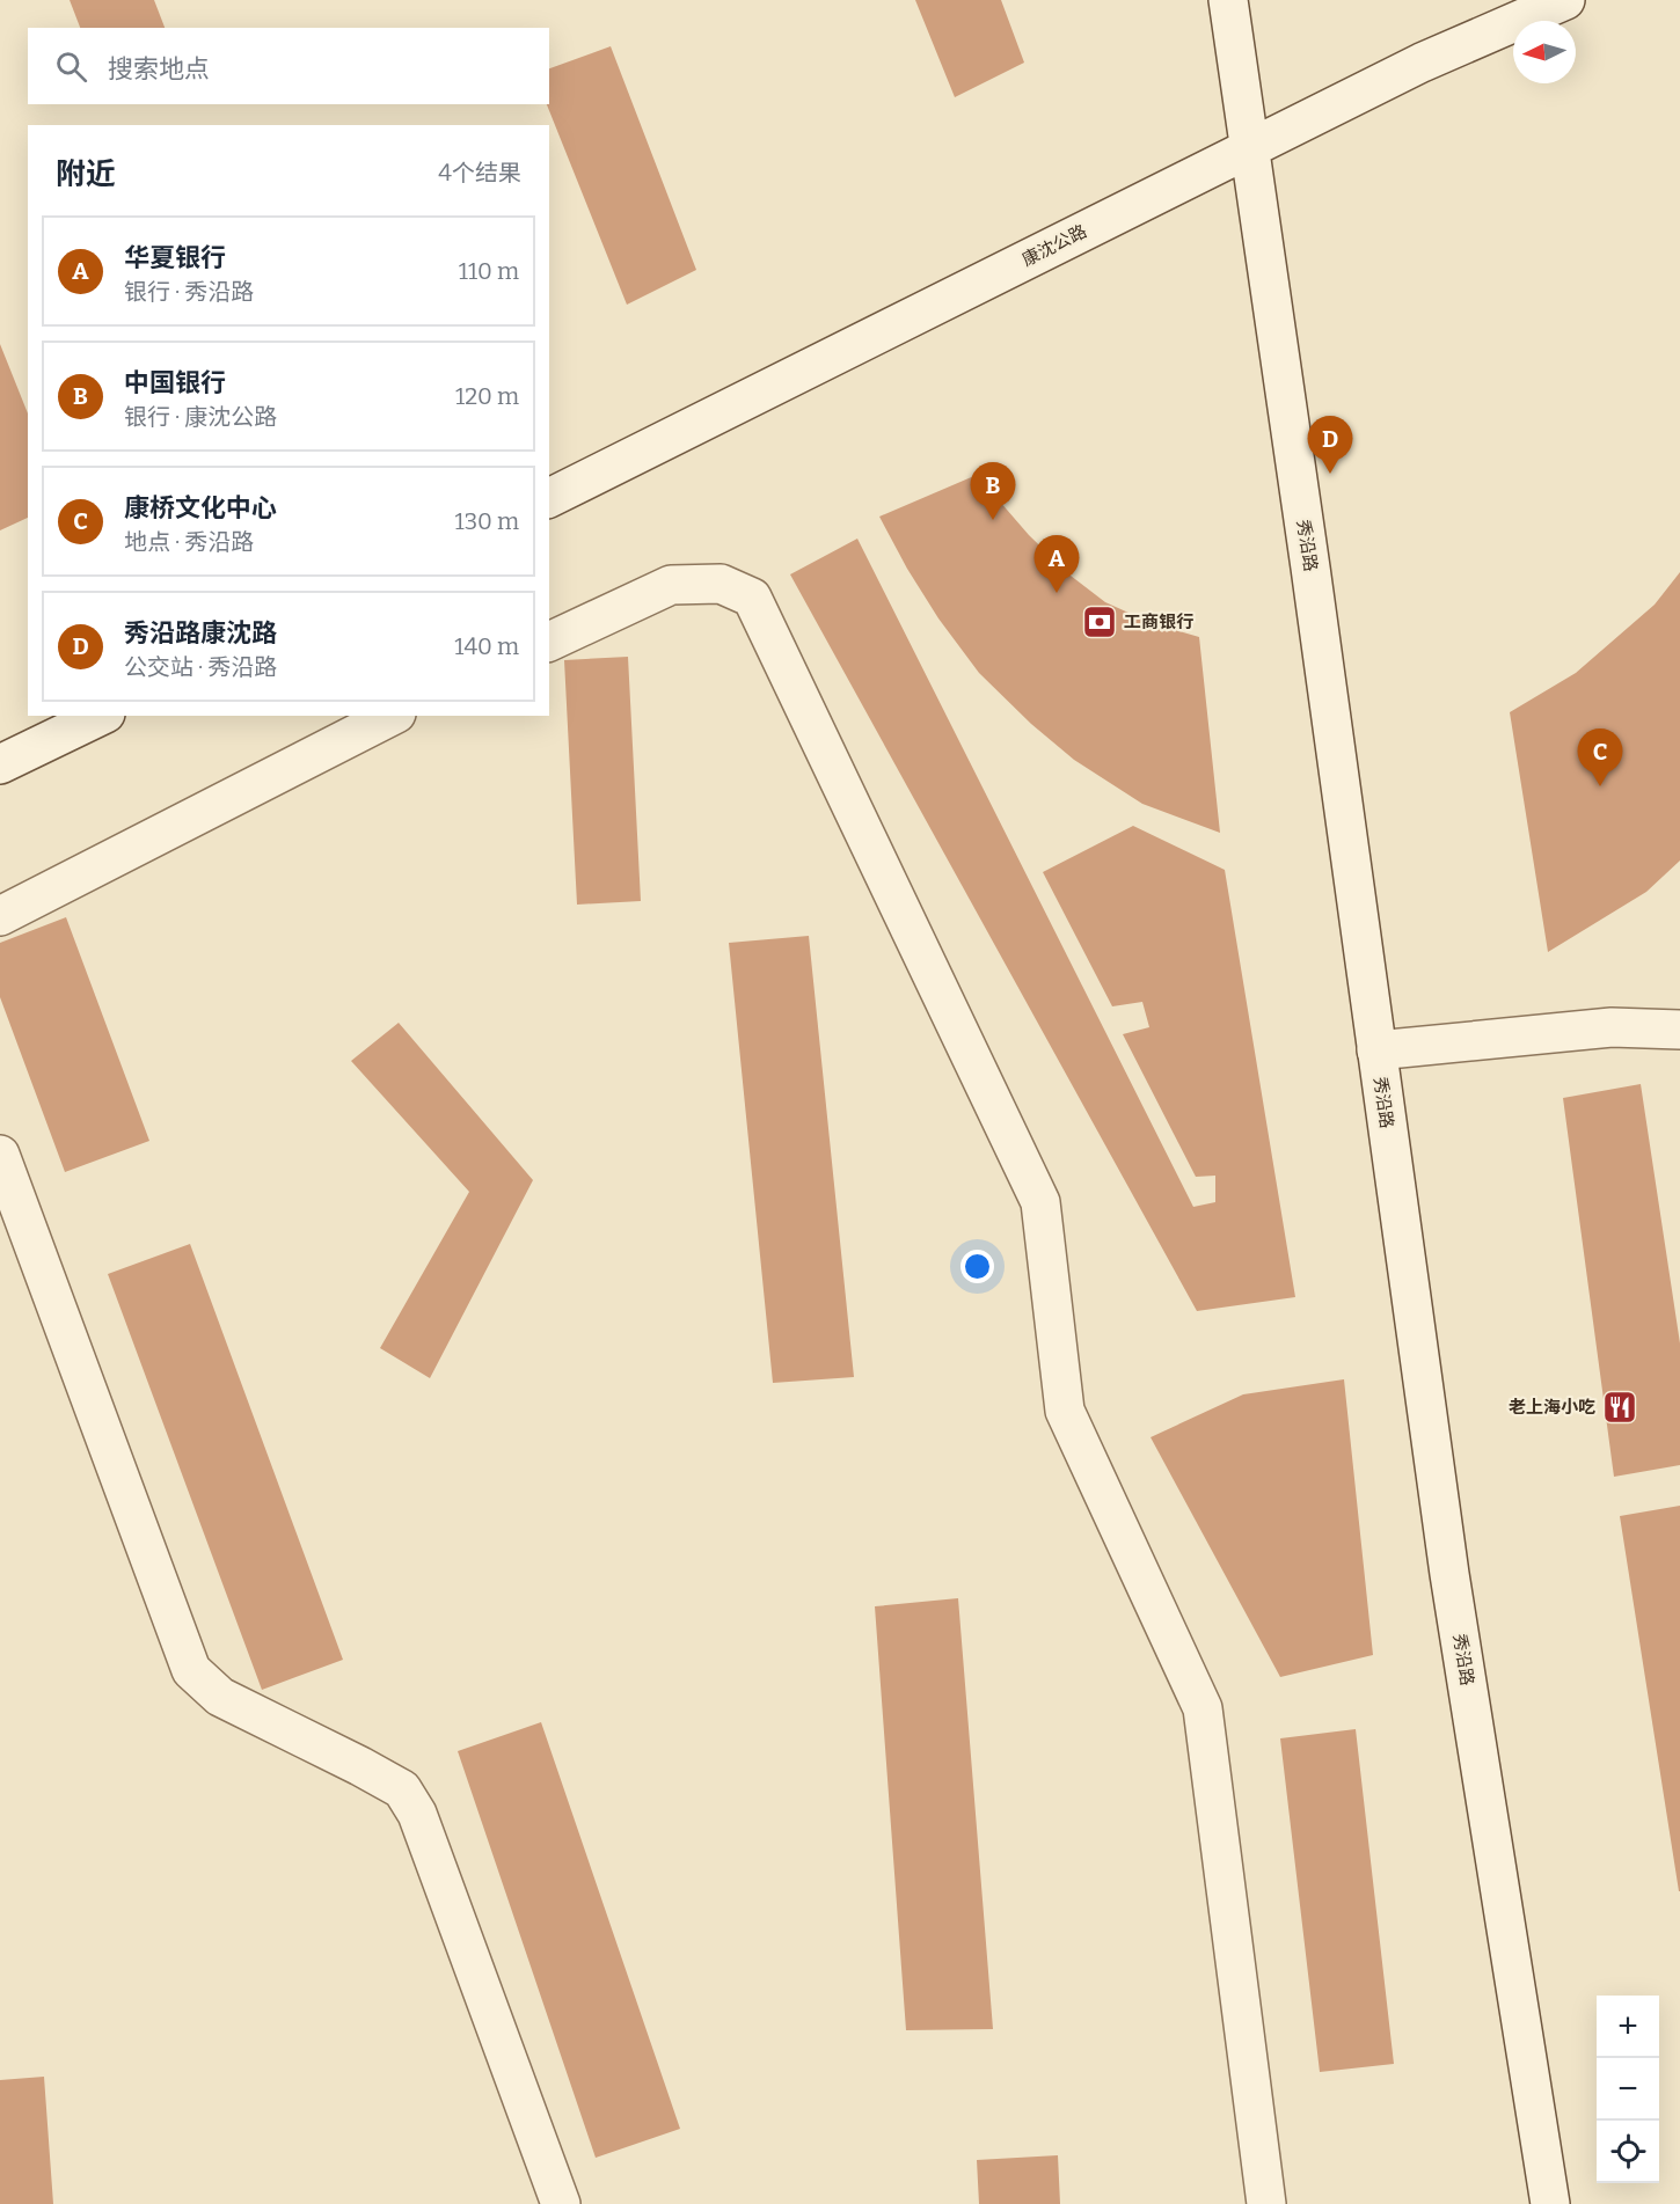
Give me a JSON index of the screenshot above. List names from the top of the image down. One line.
{"streets":{"street":["康沈公路","秀沿路"]},"crossings":[["康沈公路","秀沿路"]],"places":{"bank":["工商银行"],"restaurant":["老上海小吃"]},"north":"left","page":{"search":"搜索地点","heading":["附近","4个结果"],"list":[{"mark":"A","name":"华夏银行","note":"银行 · 秀沿路","value":"110 m"},{"mark":"B","name":"中国银行","note":"银行 · 康沈公路","value":"120 m"},{"mark":"C","name":"康桥文化中心","note":"地点 · 秀沿路","value":"130 m"},{"mark":"D","name":"秀沿路康沈路","note":"公交站 · 秀沿路","value":"140 m"}],"pins":["D","B","A","C"],"map_buttons":["+","−"]}}
